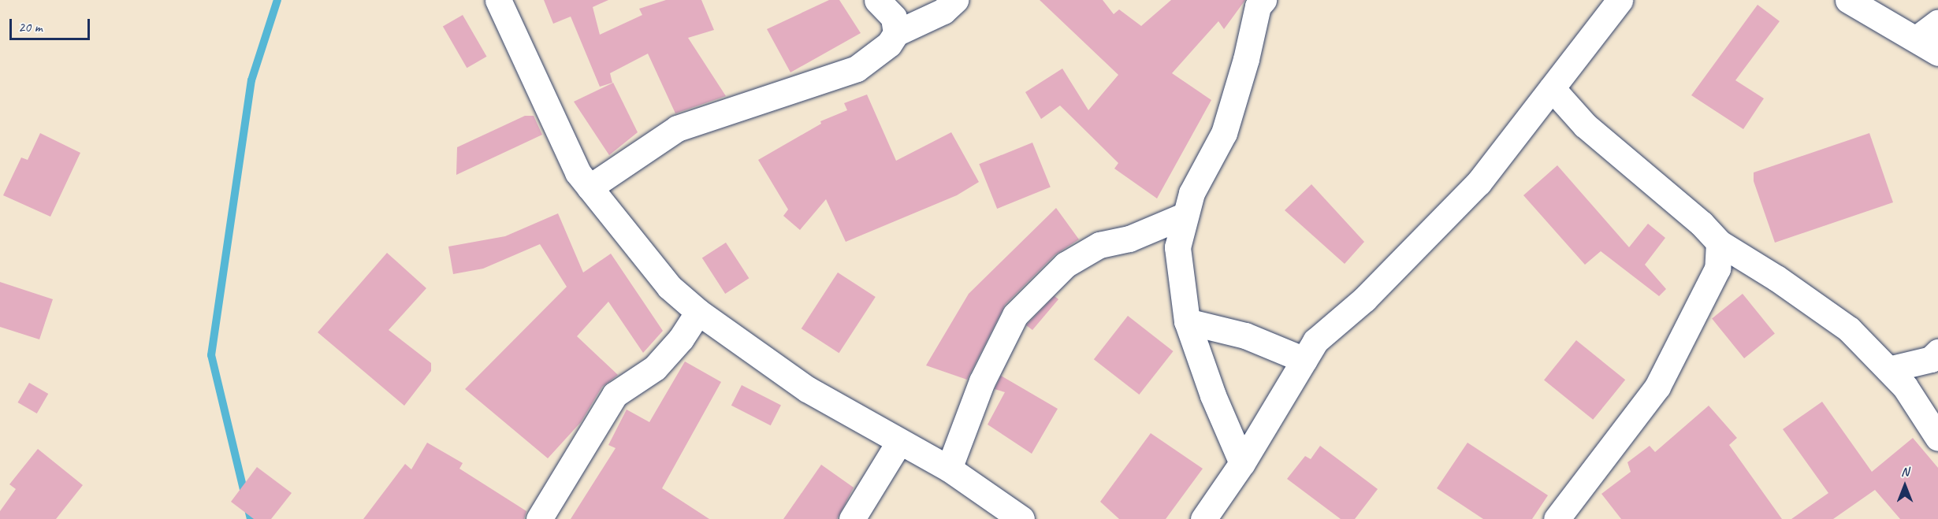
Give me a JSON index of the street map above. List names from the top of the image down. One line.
{"scale_bar":"20 m","north":"top"}
